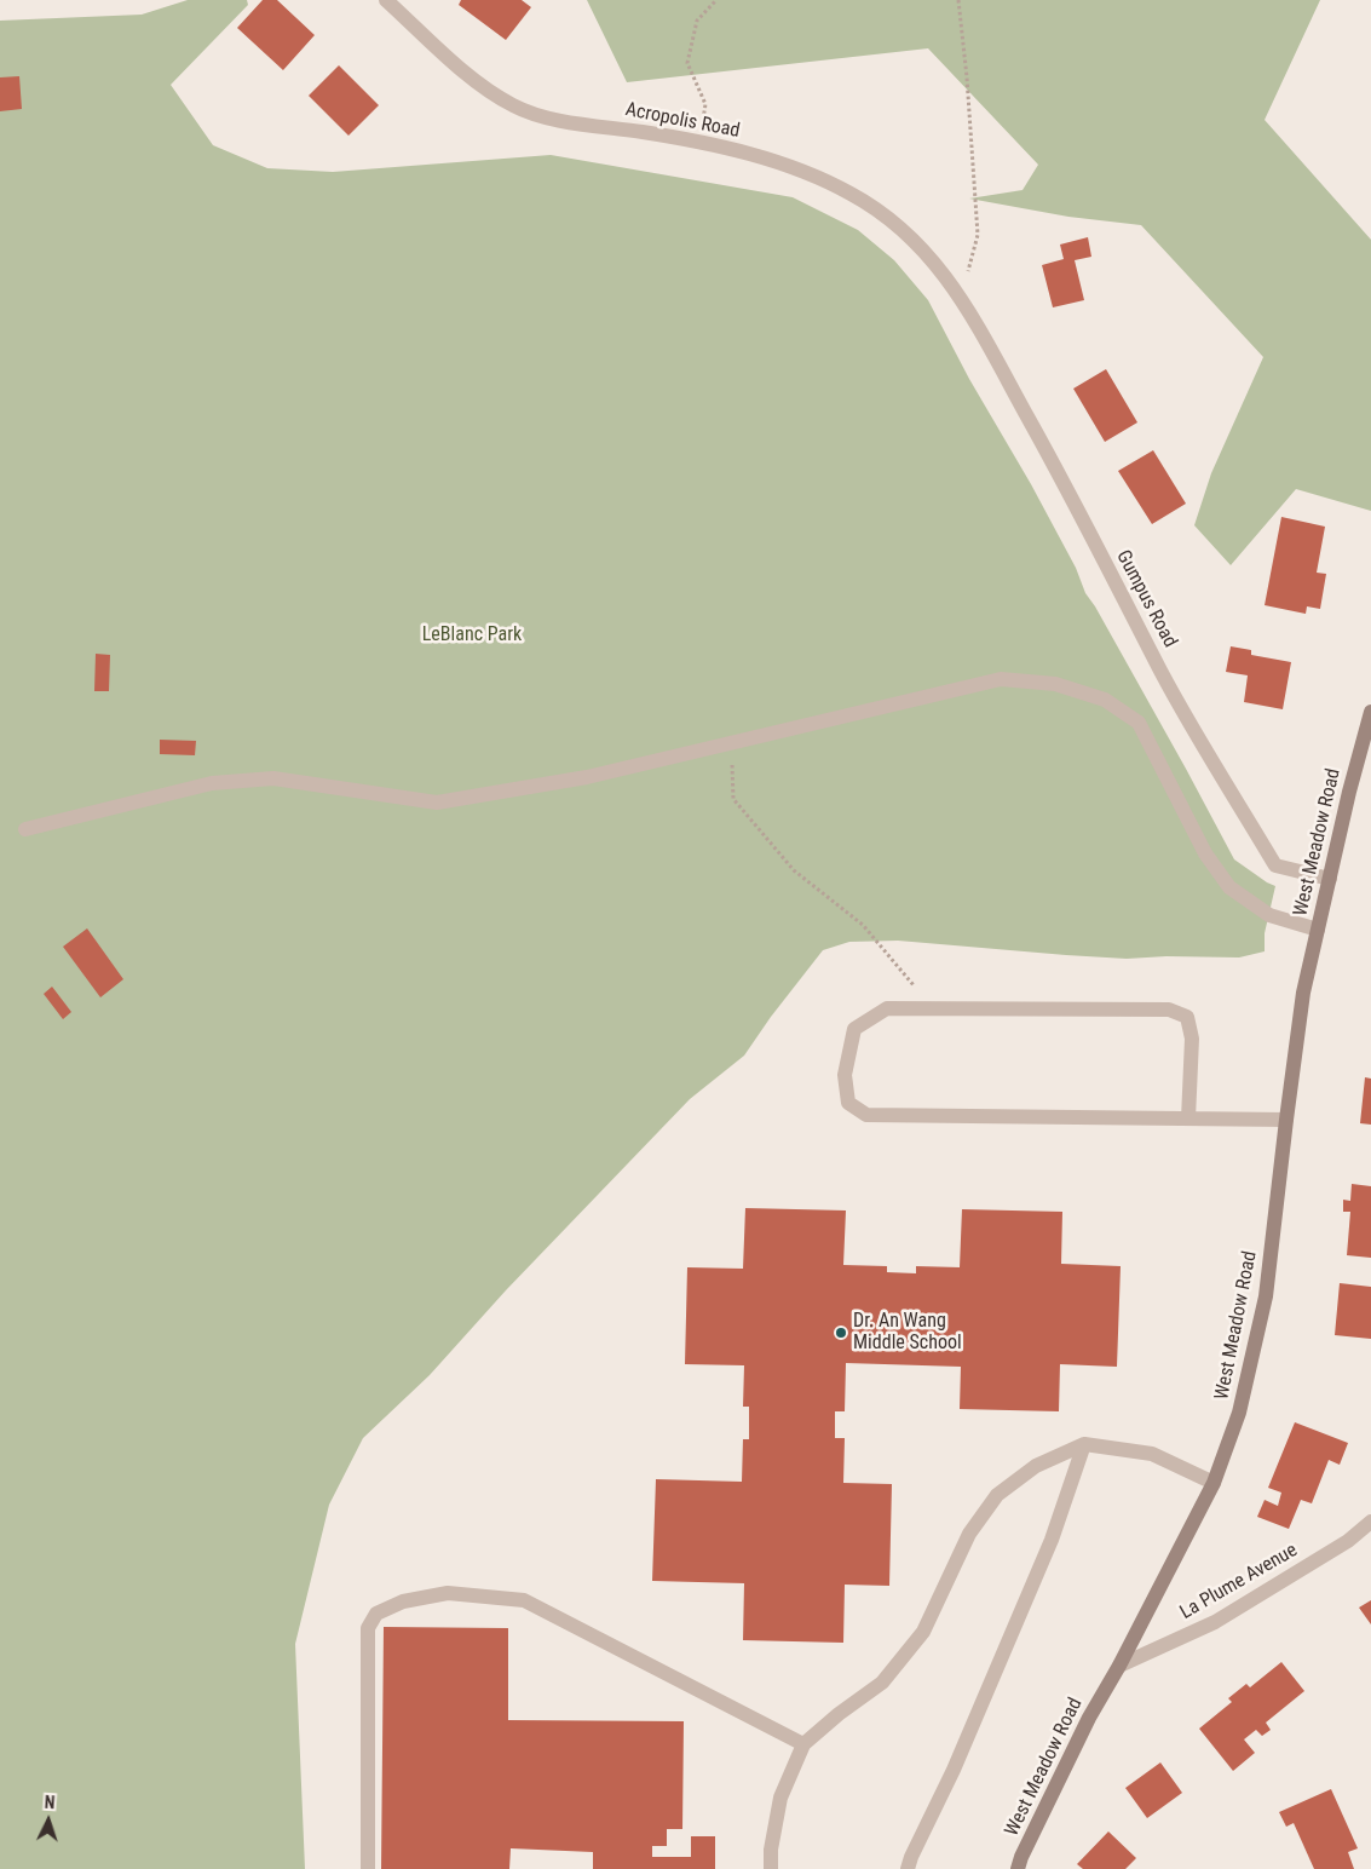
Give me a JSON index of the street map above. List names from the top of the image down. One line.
{"streets":{"street":["Acropolis Road","Gumpus Road","West Meadow Road","La Plume Avenue"]},"crossings":[["Acropolis Road","Gumpus Road"],["Gumpus Road","West Meadow Road"],["West Meadow Road","La Plume Avenue"]],"parks":["LeBlanc Park"],"places":["Dr. An Wang Middle School"],"north":"top"}
